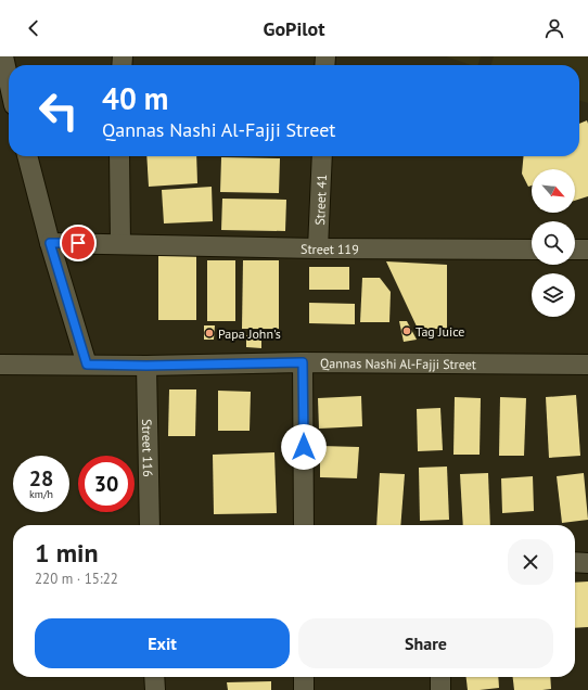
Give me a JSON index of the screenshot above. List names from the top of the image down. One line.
{"streets":{"street":["Street 41","Street 119","Qannas Nashi Al-Fajji Street","Street 116"]},"crossings":[["Street 41","Street 119"],["Qannas Nashi Al-Fajji Street","Street 116"]],"places":["Tag Juice","Papa John's"],"north":"bottom right","page":{"header":"GoPilot","turn":["40 m","Qannas Nashi Al-Fajji Street"],"speed":"28 km/h","limit":"30","heading":["1 min","220 m · 15:22"],"buttons":["Exit","Share"]}}
